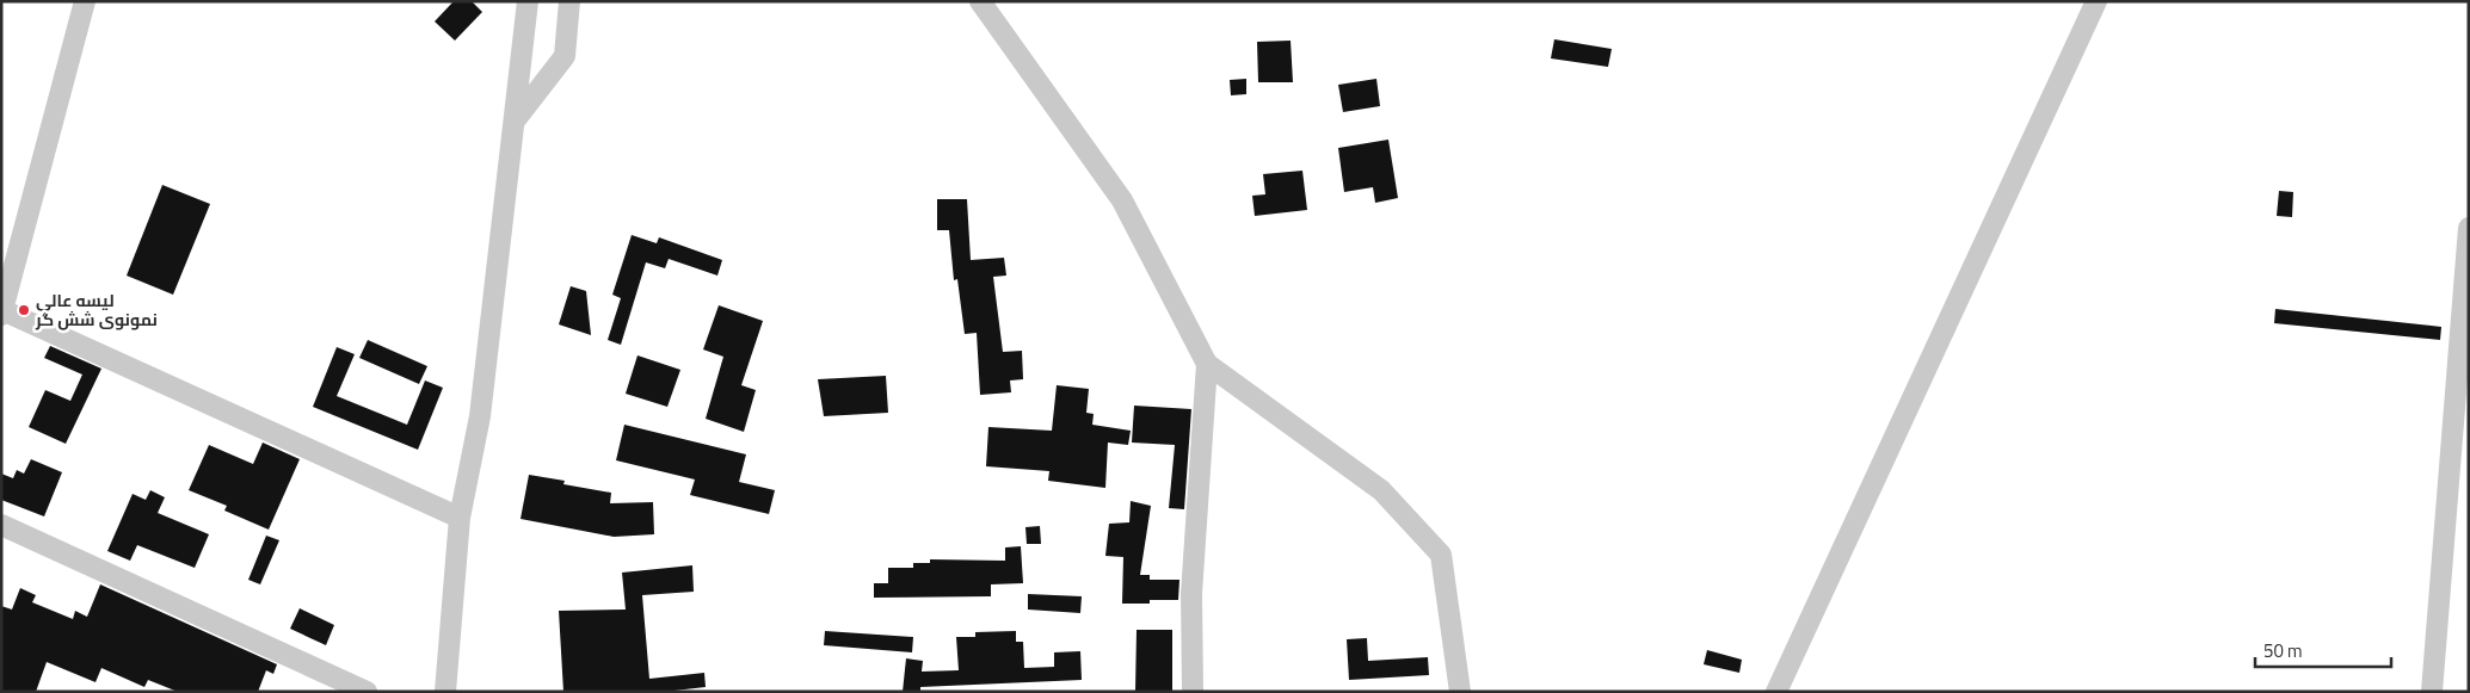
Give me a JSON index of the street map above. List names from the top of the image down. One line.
{"places":["لیسه عالی نمونوی شش گر"],"scale_bar":"50 m"}
